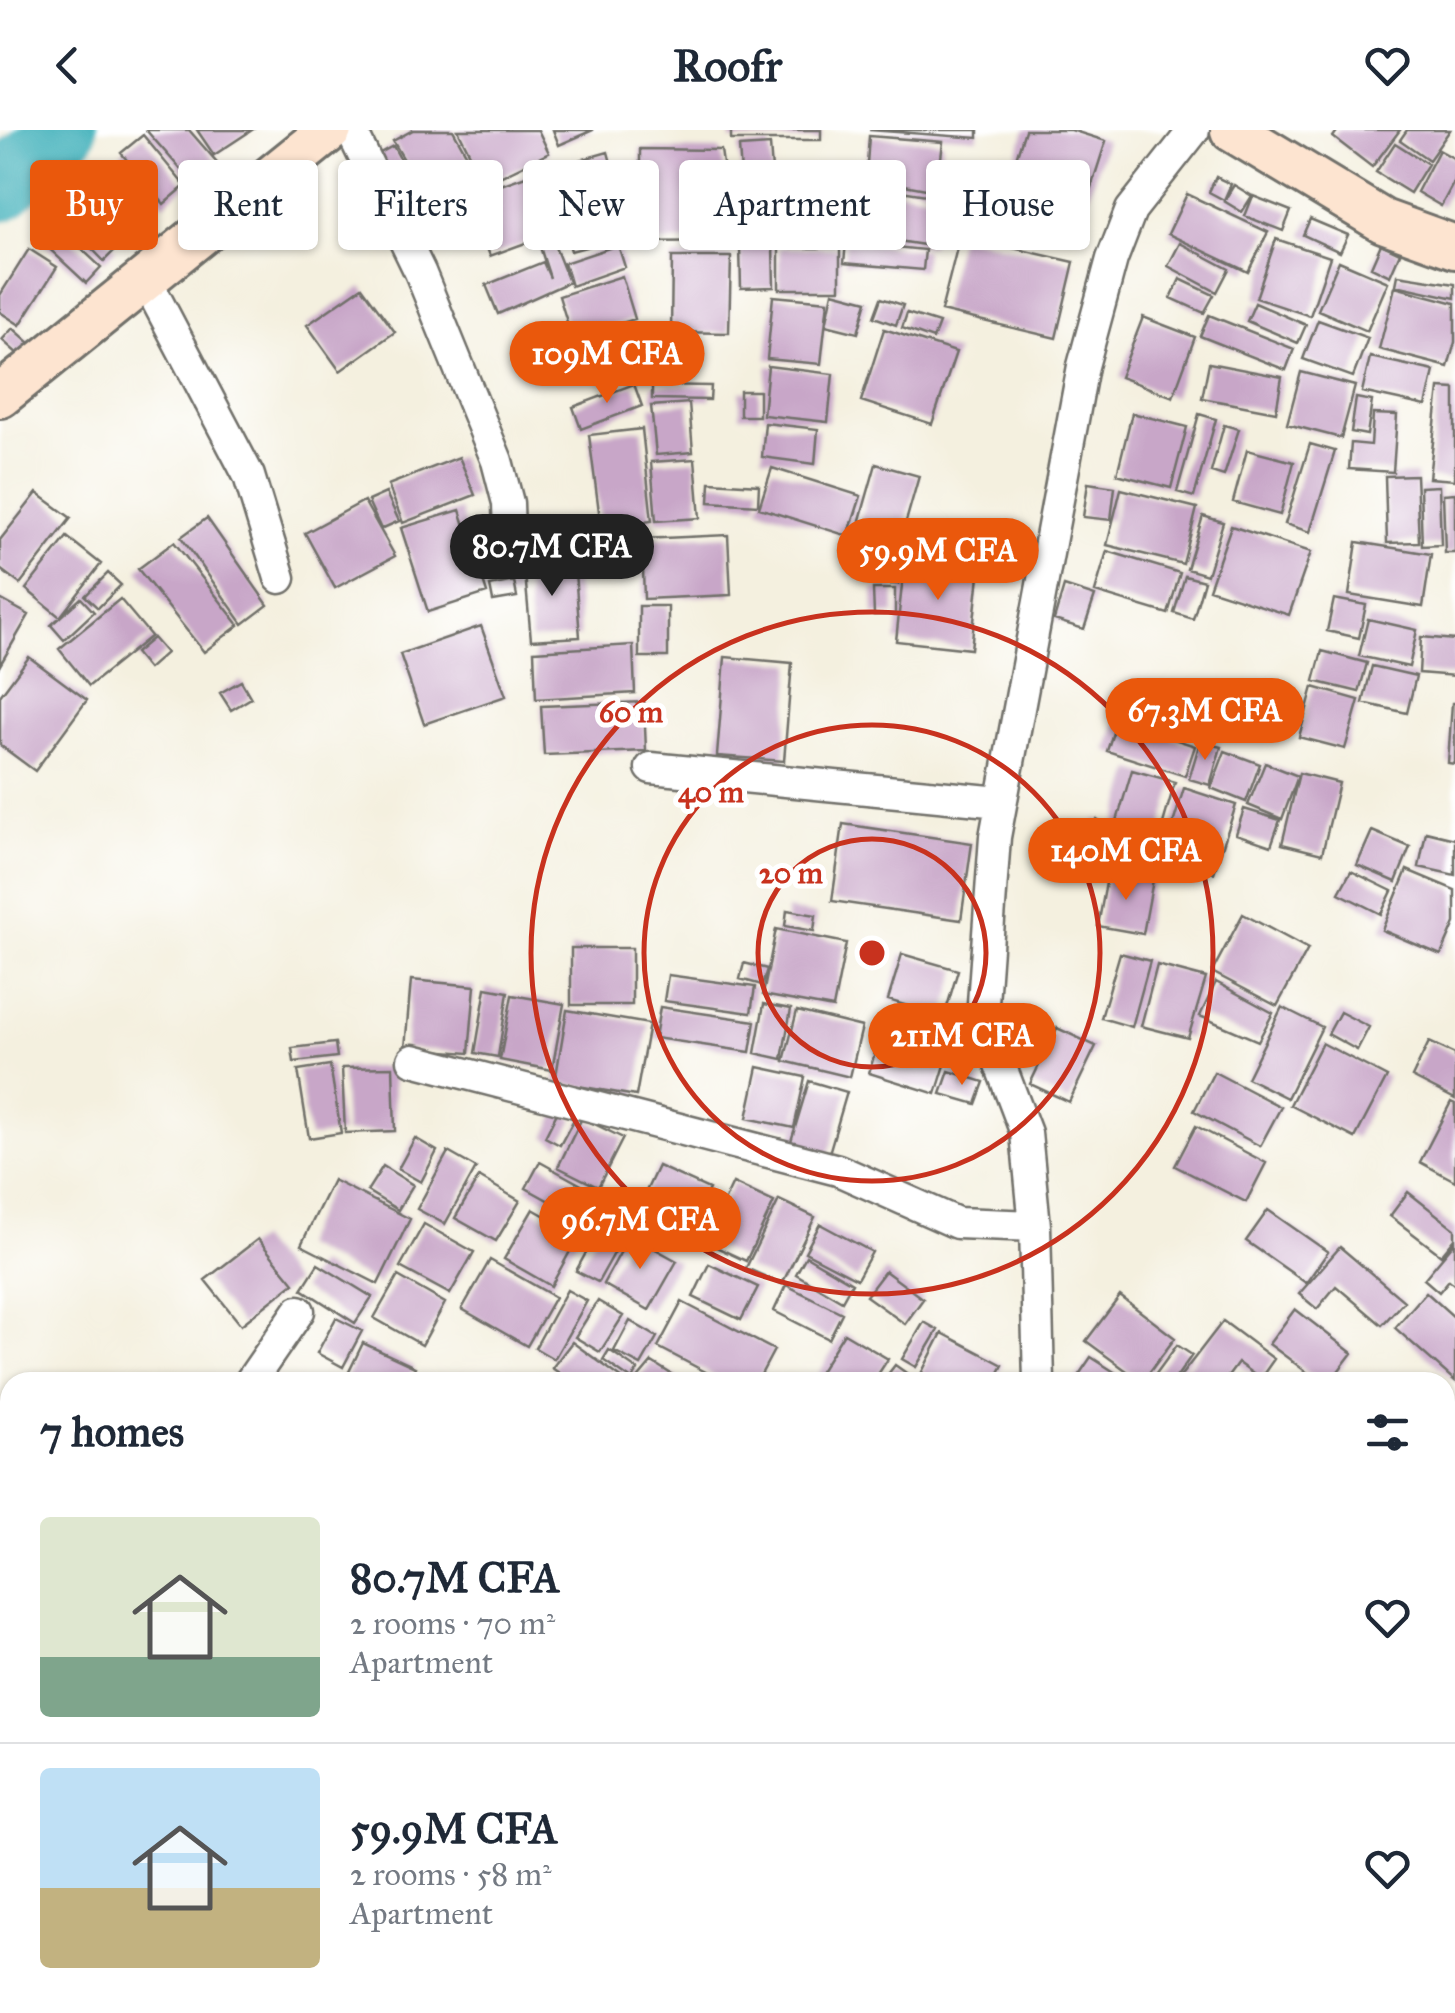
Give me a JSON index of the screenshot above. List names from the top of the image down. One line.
{"page":{"header":"Roofr","chip":["Buy","Rent","Filters","New","Apartment","House"],"price":["109M CFA","80.7M CFA","59.9M CFA","67.3M CFA","140M CFA","211M CFA","96.7M CFA"],"heading":"7 homes","list":[{"name":"80.7M CFA","note":"2 rooms · 70 m² · Apartment"},{"name":"59.9M CFA","note":"2 rooms · 58 m² · Apartment"}]},"rings":["60 m","40 m","20 m"]}
